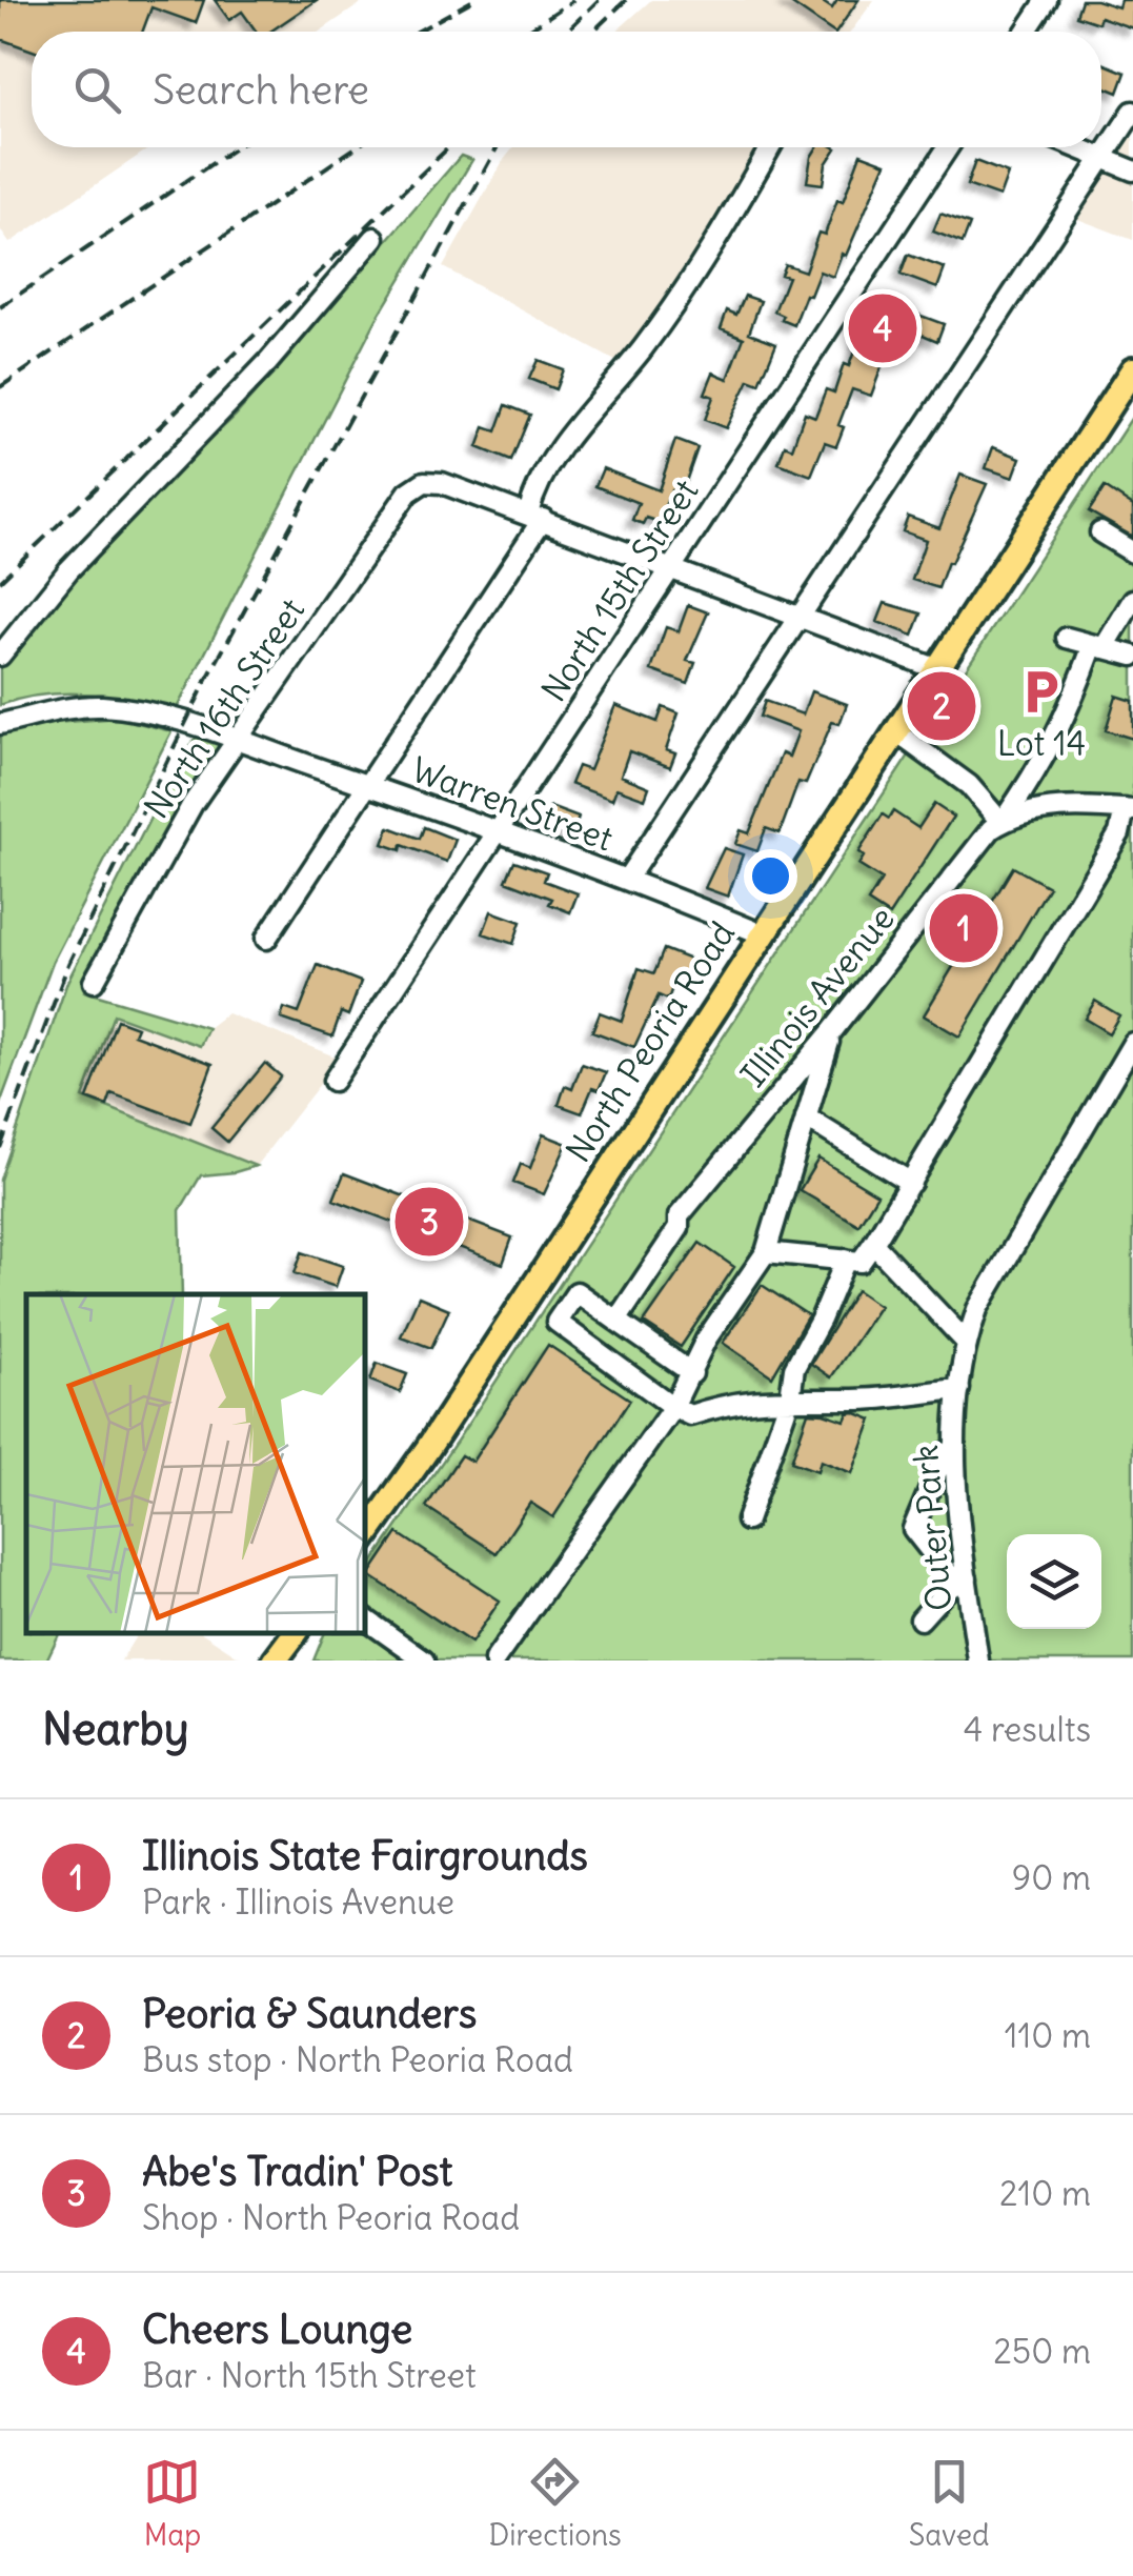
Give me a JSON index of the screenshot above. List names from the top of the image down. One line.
{"streets":{"main road":["North Peoria Road"],"street":["North 15th Street","North 16th Street","Warren Street","Illinois Avenue","Outer Park"]},"crossings":[["North 15th Street","Warren Street"],["North 16th Street","Warren Street"],["Warren Street","North Peoria Road"]],"places":{"parking":["Lot 14"]},"page":{"search":"Search here","pins":["4","2","1","3"],"heading":["Nearby","4 results"],"list":[{"mark":"1","name":"Illinois State Fairgrounds","note":"Park · Illinois Avenue","value":"90 m"},{"mark":"2","name":"Peoria & Saunders","note":"Bus stop · North Peoria Road","value":"110 m"},{"mark":"3","name":"Abe's Tradin' Post","note":"Shop · North Peoria Road","value":"210 m"},{"mark":"4","name":"Cheers Lounge","note":"Bar · North 15th Street","value":"250 m"}],"nav":["Map","Directions","Saved"]}}
